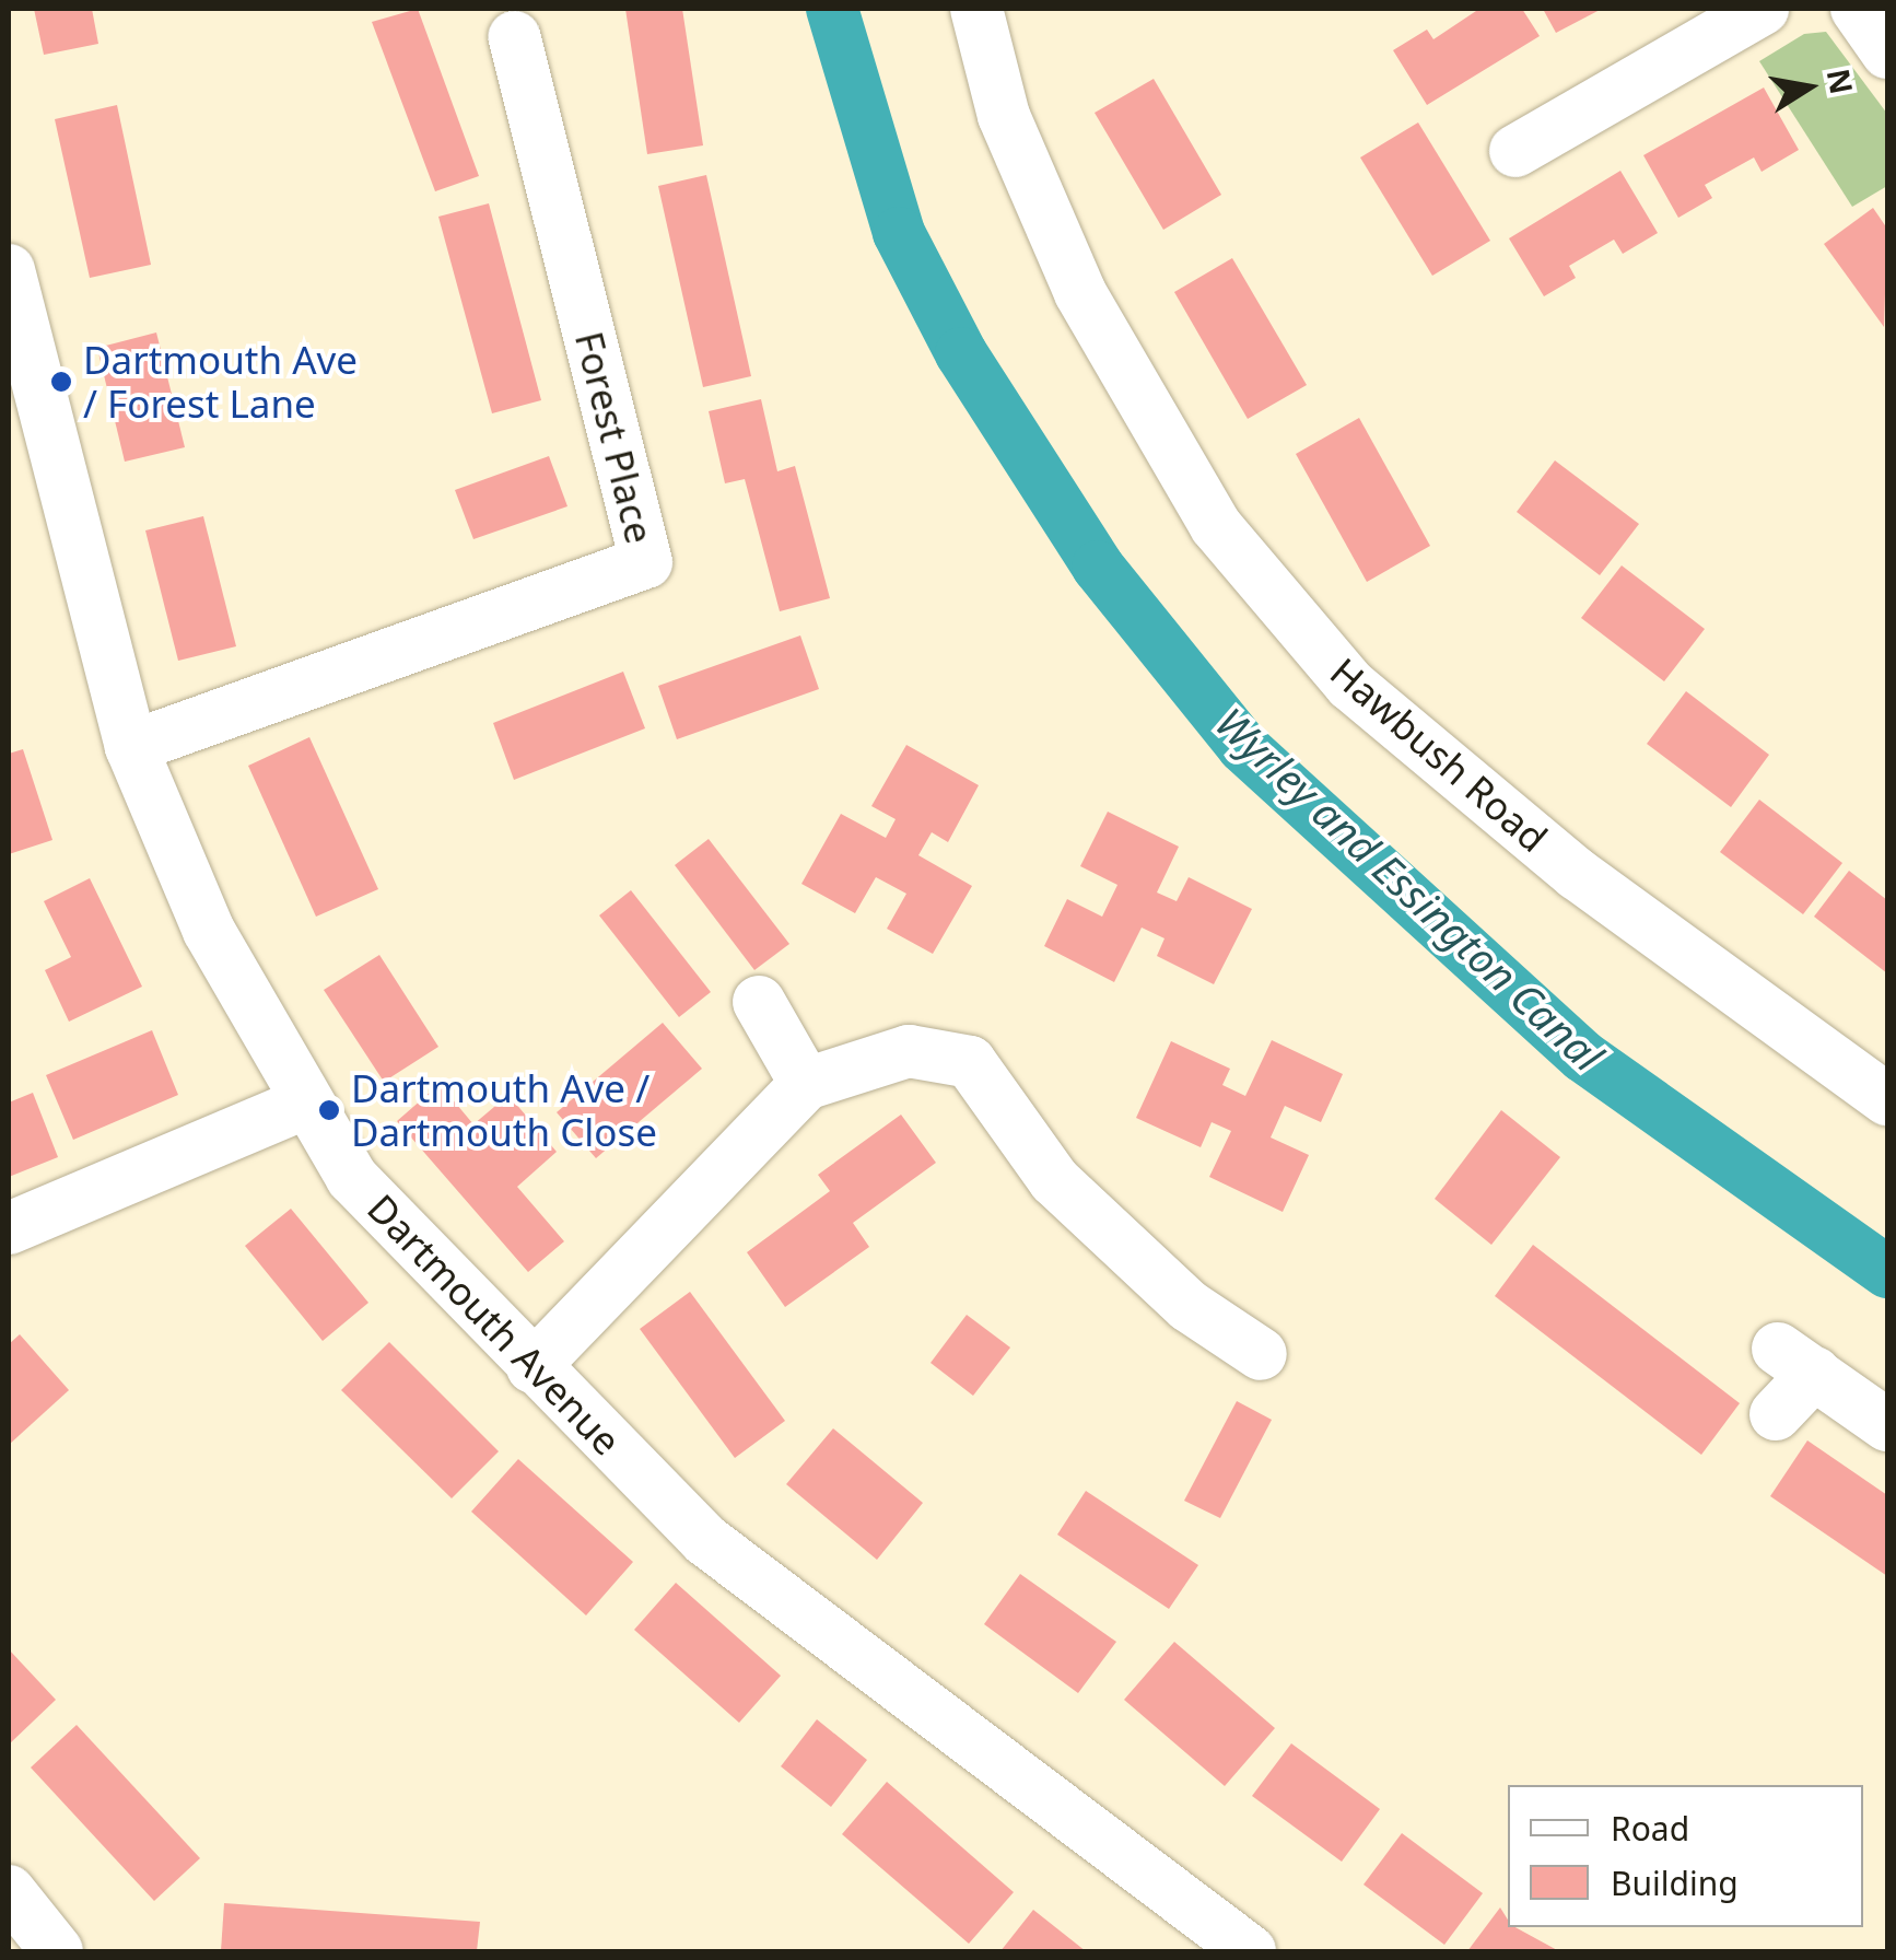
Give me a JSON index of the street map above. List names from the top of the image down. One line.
{"streets":{"street":["Forest Place","Hawbush Road","Dartmouth Avenue"]},"crossings":[["Forest Place","Dartmouth Avenue"]],"water":["Wyrley and Essington Canal"],"places":["Dartmouth Ave / Forest Lane","Dartmouth Ave / Dartmouth Close"],"legend":["Road","Building"],"north":"right"}
